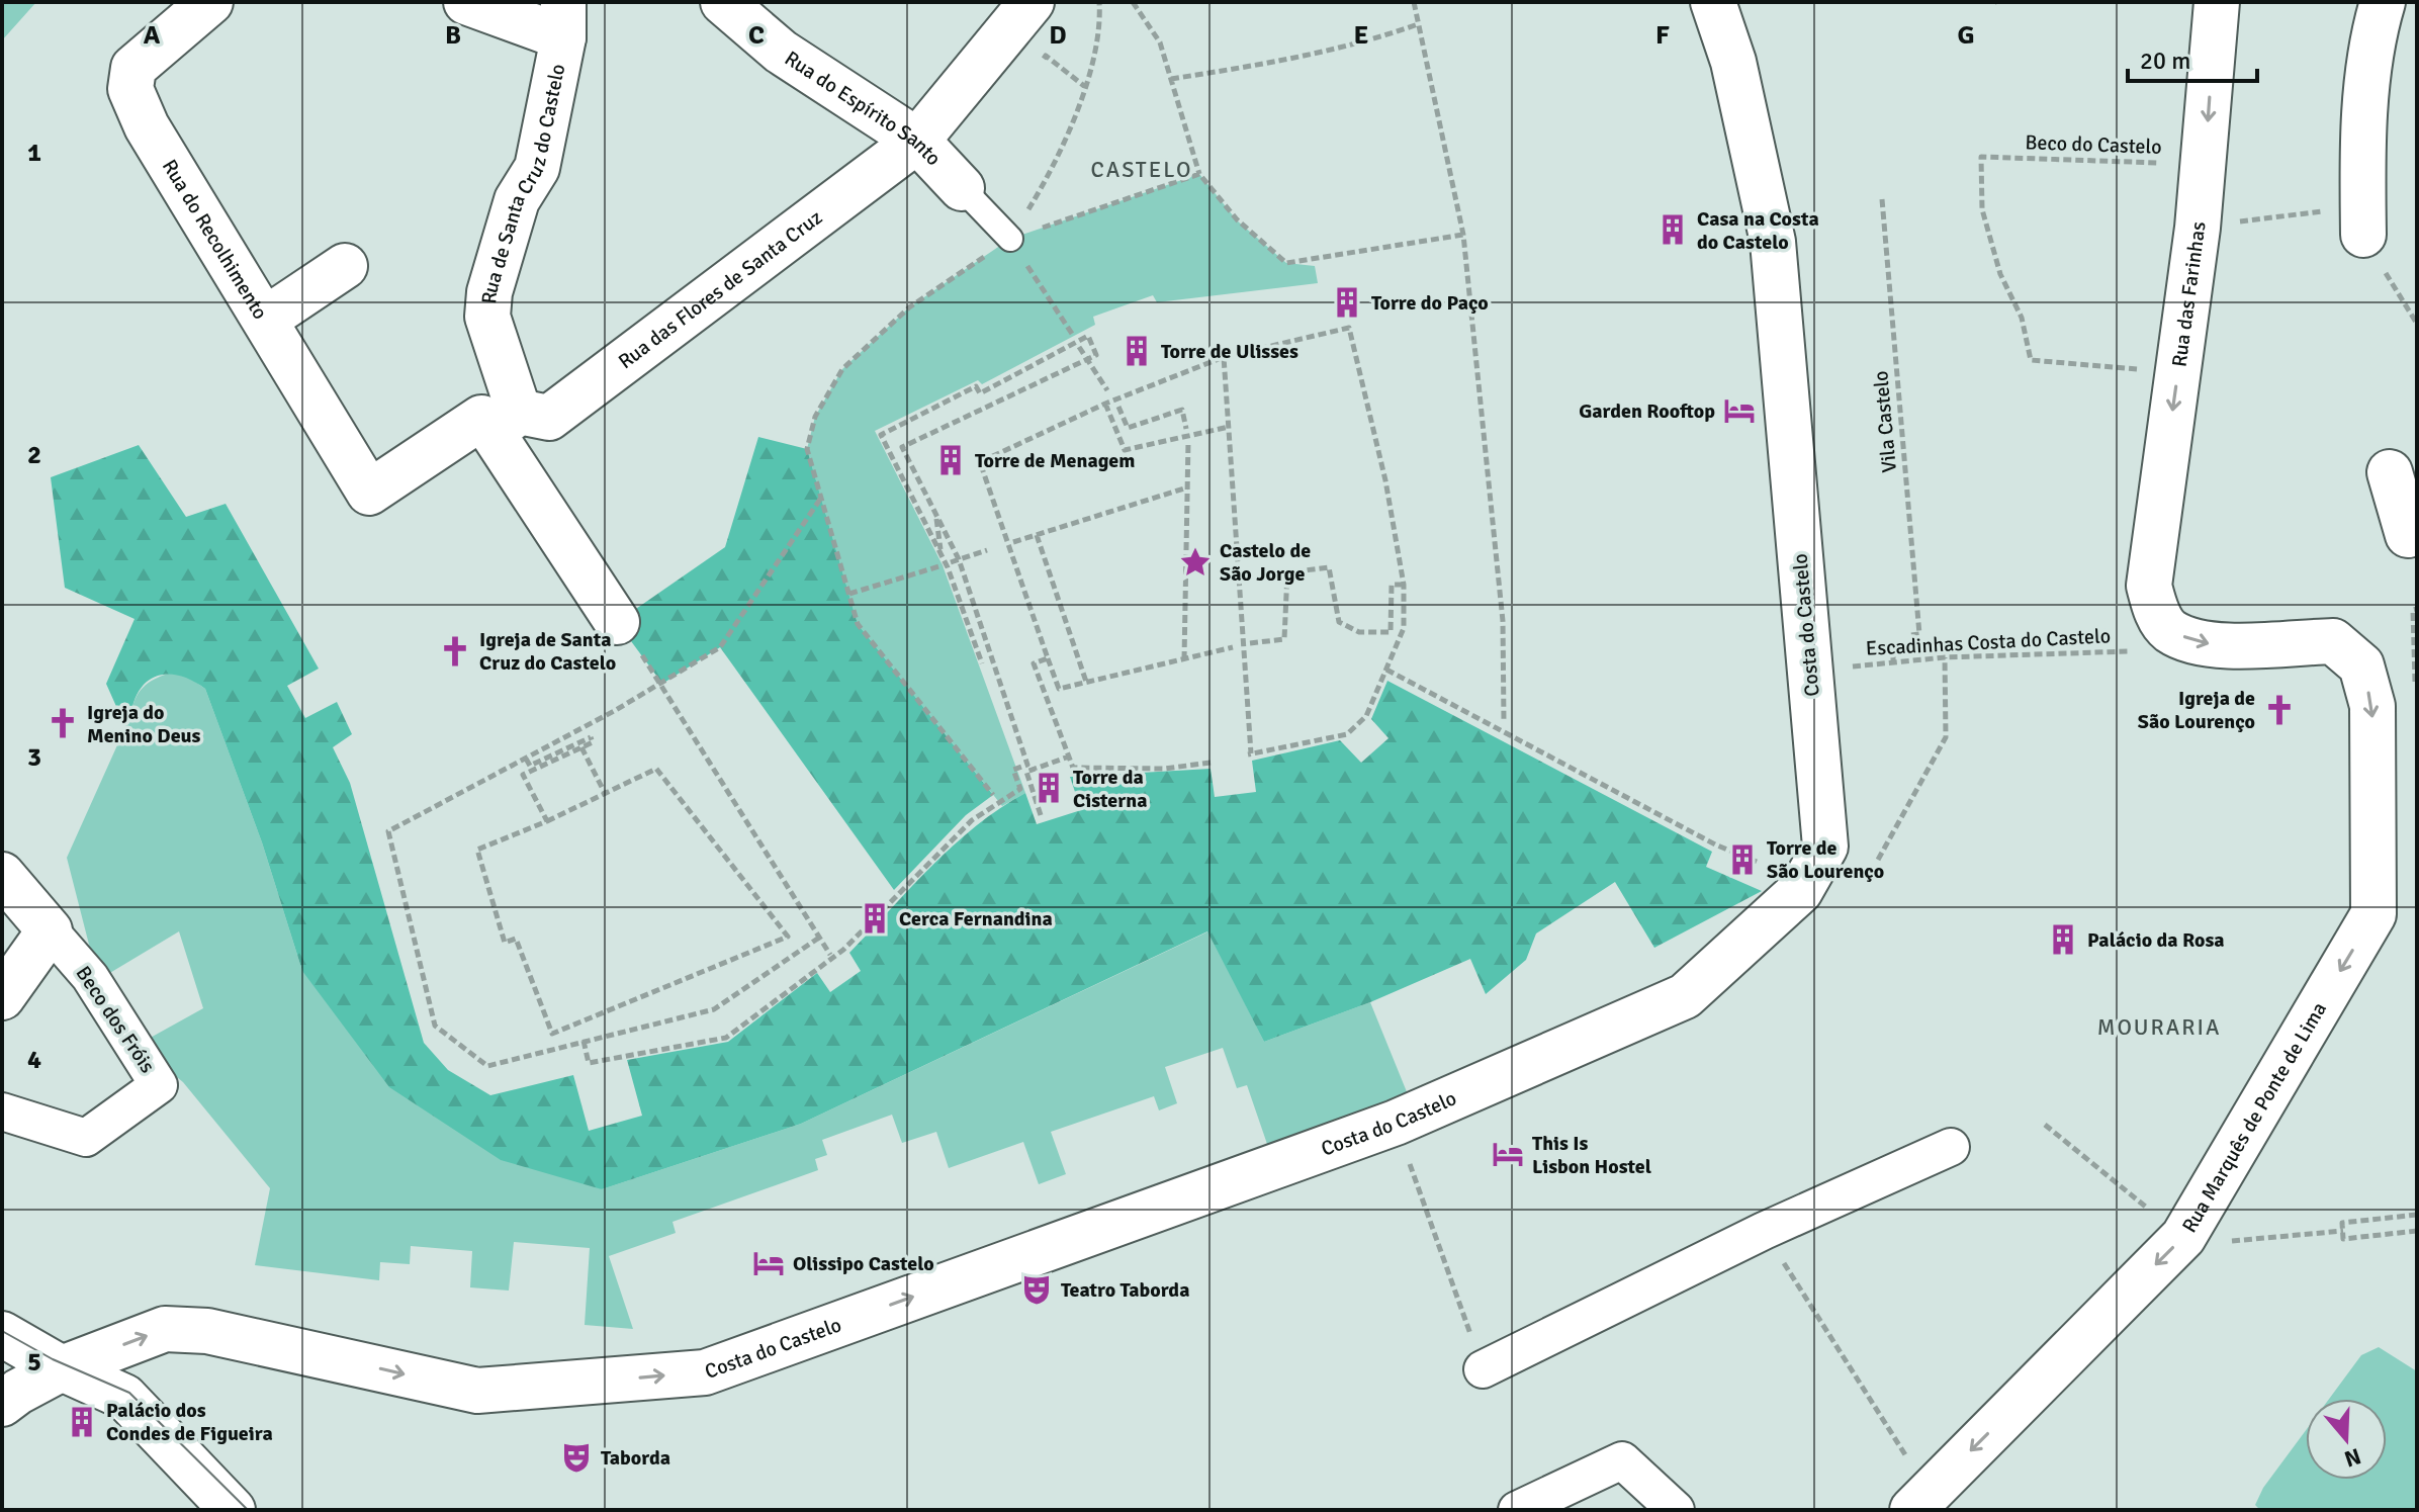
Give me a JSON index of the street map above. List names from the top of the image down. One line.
{"streets":{"street":["Rua do Espírito Santo","Rua de Santa Cruz do Castelo","Rua do Recolhimento","Rua das Flores de Santa Cruz","Rua das Farinhas","Costa do Castelo","Beco dos Fróis","Rua Marquês de Ponte de Lima"],"path":["Beco do Castelo","Vila Castelo","Escadinhas Costa do Castelo"]},"crossings":[["Rua do Espírito Santo","Rua das Flores de Santa Cruz"],["Beco do Castelo","Rua das Farinhas"],["Rua de Santa Cruz do Castelo","Rua das Flores de Santa Cruz"],["Rua do Recolhimento","Rua das Flores de Santa Cruz"],["Rua das Farinhas","Escadinhas Costa do Castelo"],["Rua das Farinhas","Rua Marquês de Ponte de Lima"],["Escadinhas Costa do Castelo","Rua Marquês de Ponte de Lima"]],"one_way":["Costa do Castelo"],"districts":["CASTELO","MOURARIA"],"places":{"building":["Casa na Costa do Castelo","Torre do Paço","Torre de Ulisses","Torre de Menagem","Torre da Cisterna","Torre de São Lourenço","Cerca Fernandina","Palácio da Rosa","Palácio dos Condes de Figueira"],"hotel":["Garden Rooftop","This Is Lisbon Hostel","Olissipo Castelo"],"place":["Castelo de São Jorge"],"church":["Igreja de Santa Cruz do Castelo","Igreja de São Lourenço","Igreja do Menino Deus"],"theatre":["Teatro Taborda","Taborda"]},"scale_bar":"20 m","north":"bottom","grid":{"columns":["A","B","C","D","E","F","G"],"rows":["1","2","3","4","5"]}}
